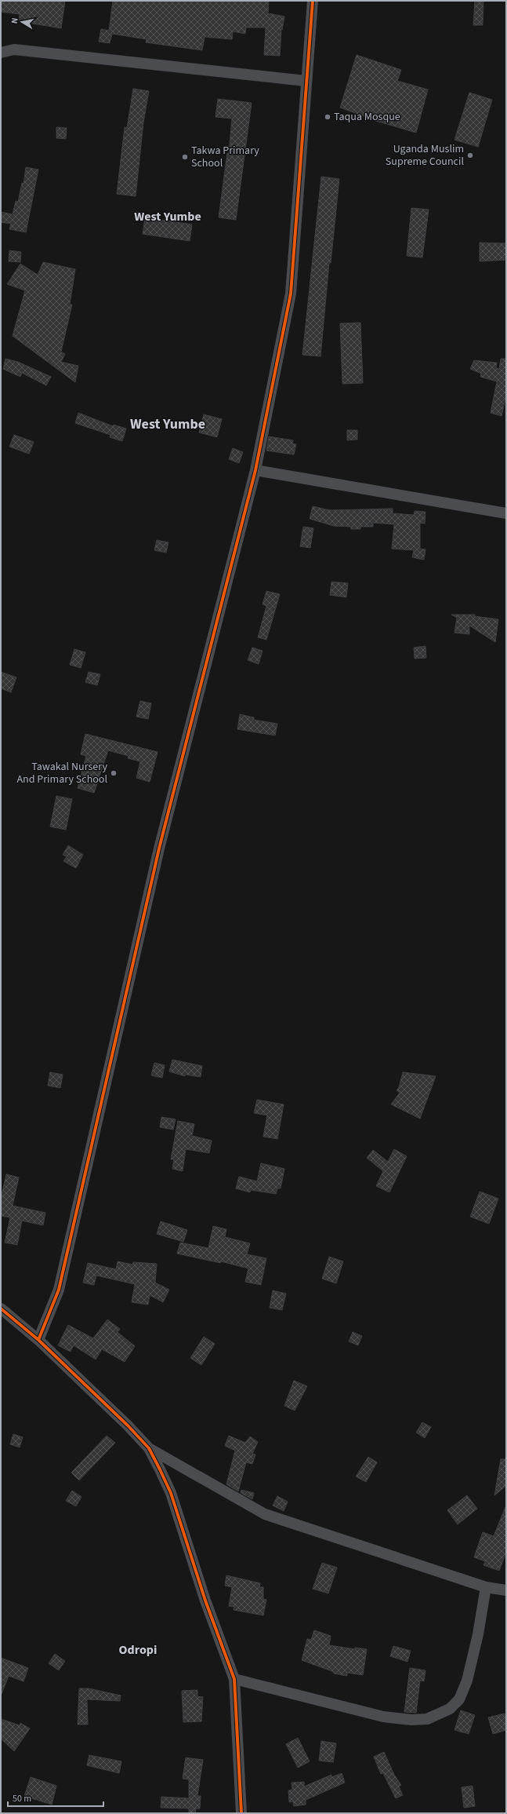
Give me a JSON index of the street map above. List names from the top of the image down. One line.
{"districts":["West Yumbe","West Yumbe","Odropi"],"places":["Taqua Mosque","Uganda Muslim Supreme Council","Takwa Primary School","Tawakal Nursery And Primary School"],"scale_bar":"50 m","north":"left"}
